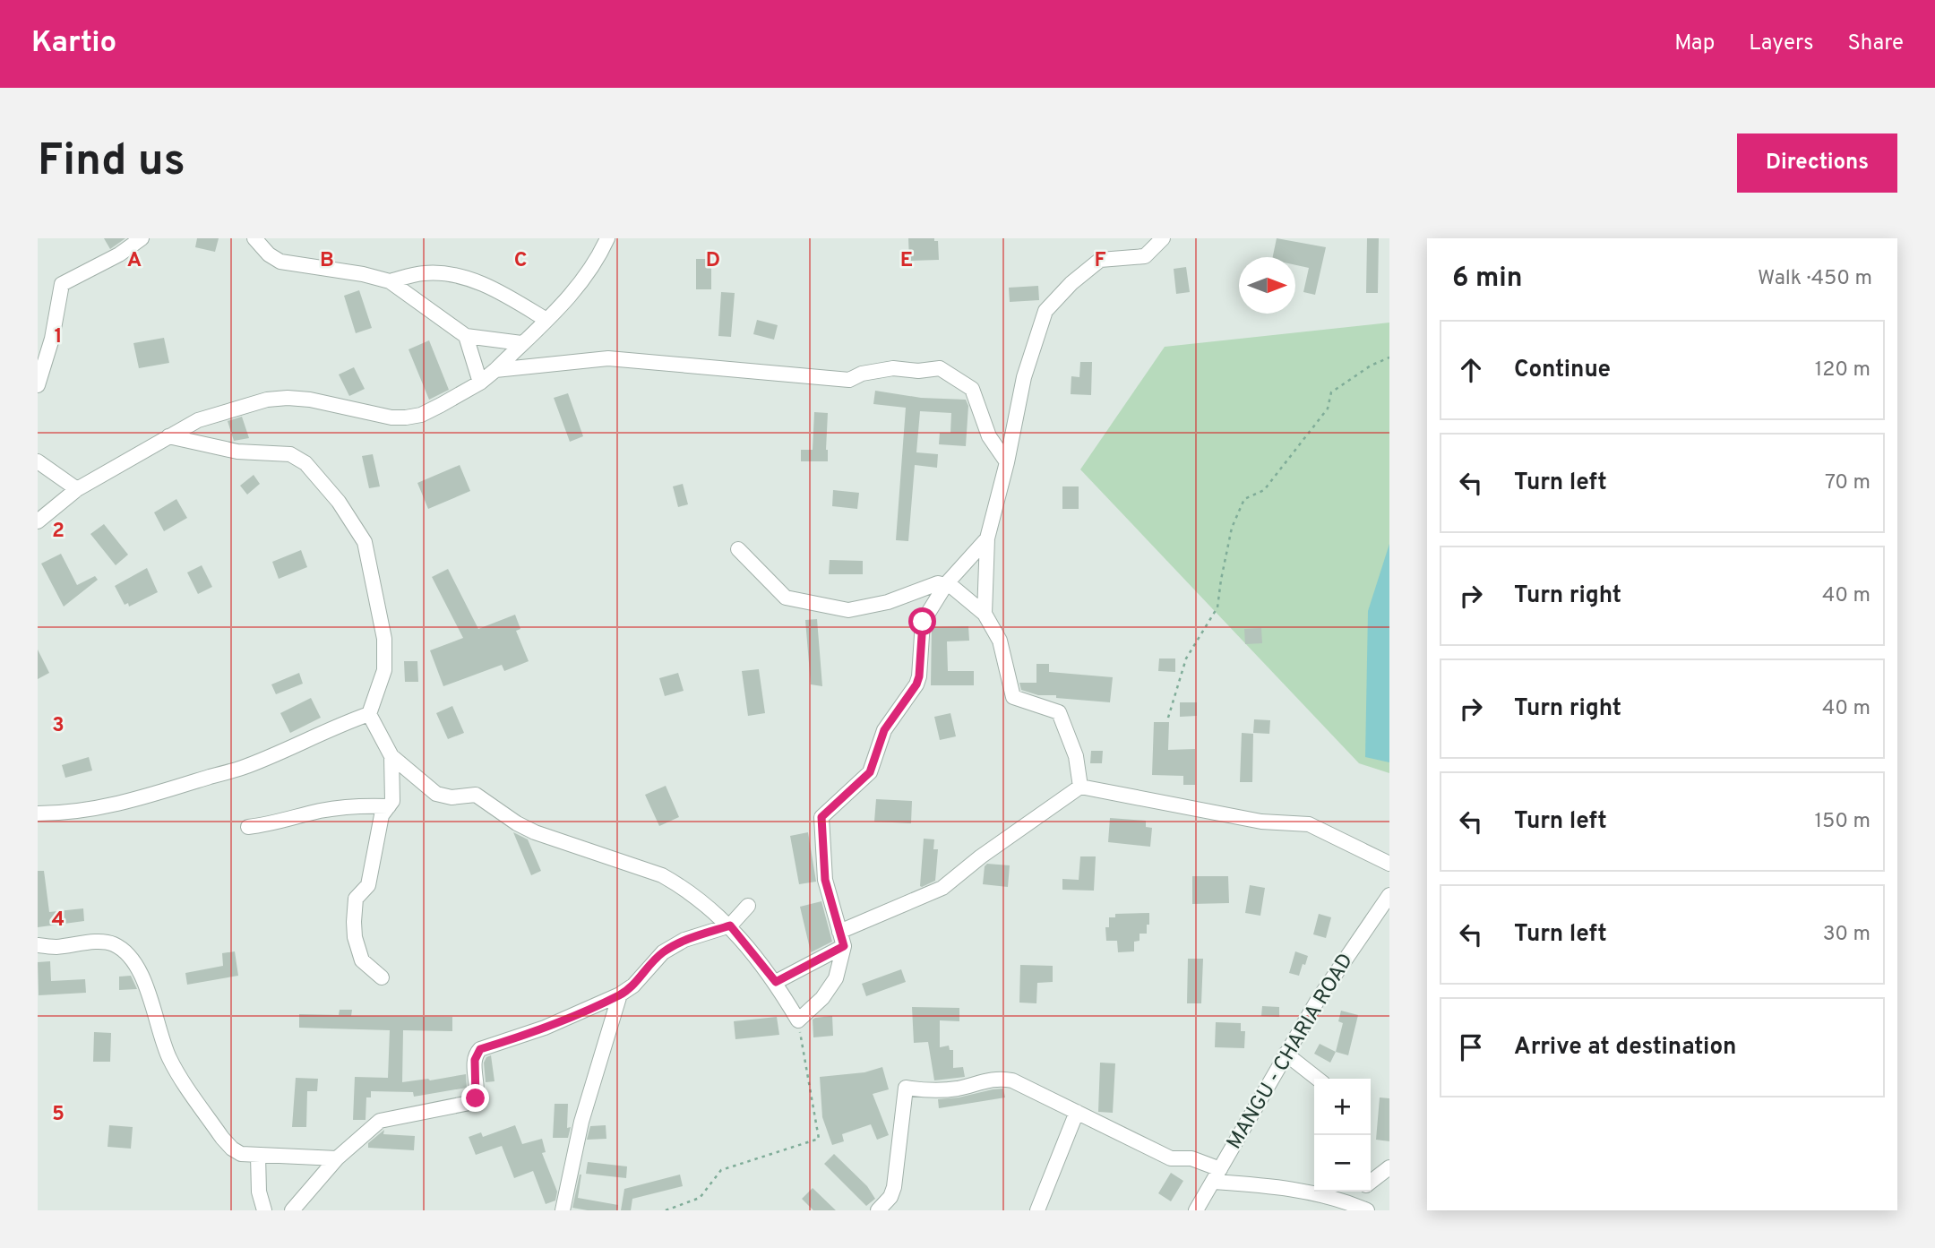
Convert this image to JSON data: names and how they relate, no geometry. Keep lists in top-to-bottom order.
{
  "streets": {
    "street": ["MANGU - CHARIA ROAD"]
  },
  "north": "right",
  "page": {
    "header": "Kartio",
    "nav": ["Map", "Layers", "Share"],
    "buttons": "Directions",
    "title": "Find us",
    "heading": ["6 min", "Walk · 450 m"],
    "list": [
      ["Continue", "120 m"],
      ["Turn left", "70 m"],
      ["Turn right", "40 m"],
      ["Turn right", "40 m"],
      ["Turn left", "150 m"],
      ["Turn left", "30 m"],
      "Arrive at destination"
    ],
    "map_buttons": ["+", "−"]
  },
  "grid": {
    "columns": [
      "A",
      "B",
      "C",
      "D",
      "E",
      "F"
    ],
    "rows": [
      "1",
      "2",
      "3",
      "4",
      "5"
    ]
  }
}
